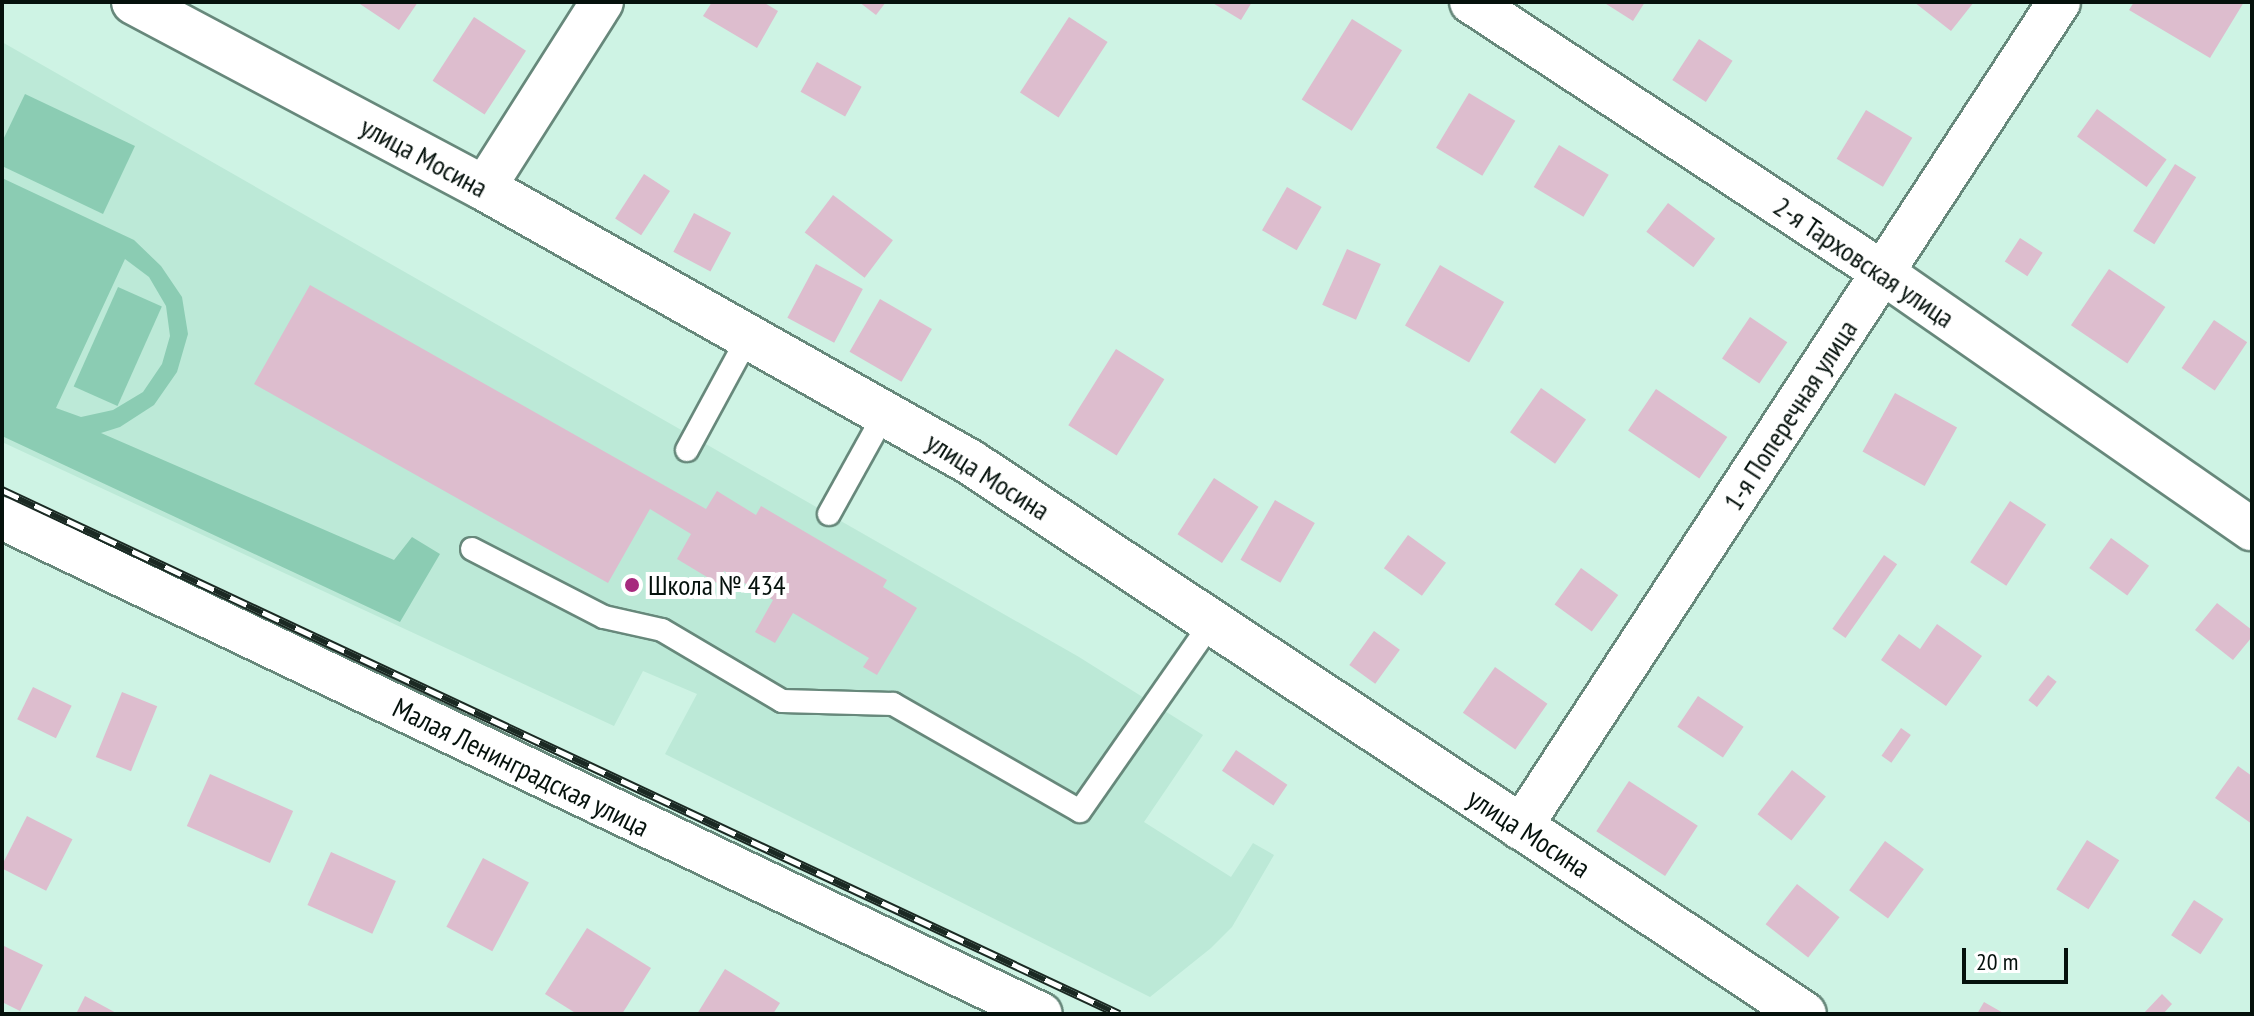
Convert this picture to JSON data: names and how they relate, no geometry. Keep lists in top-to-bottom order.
{
  "streets": {
    "street": [
      "улица Мосина",
      "2-я Тарховская улица",
      "1-я Поперечная улица",
      "Малая Ленинградская улица"
    ]
  },
  "crossings": [
    ["улица Мосина", "1-я Поперечная улица"],
    ["2-я Тарховская улица", "1-я Поперечная улица"]
  ],
  "places": ["Школа № 434"],
  "scale_bar": "20 m"
}
